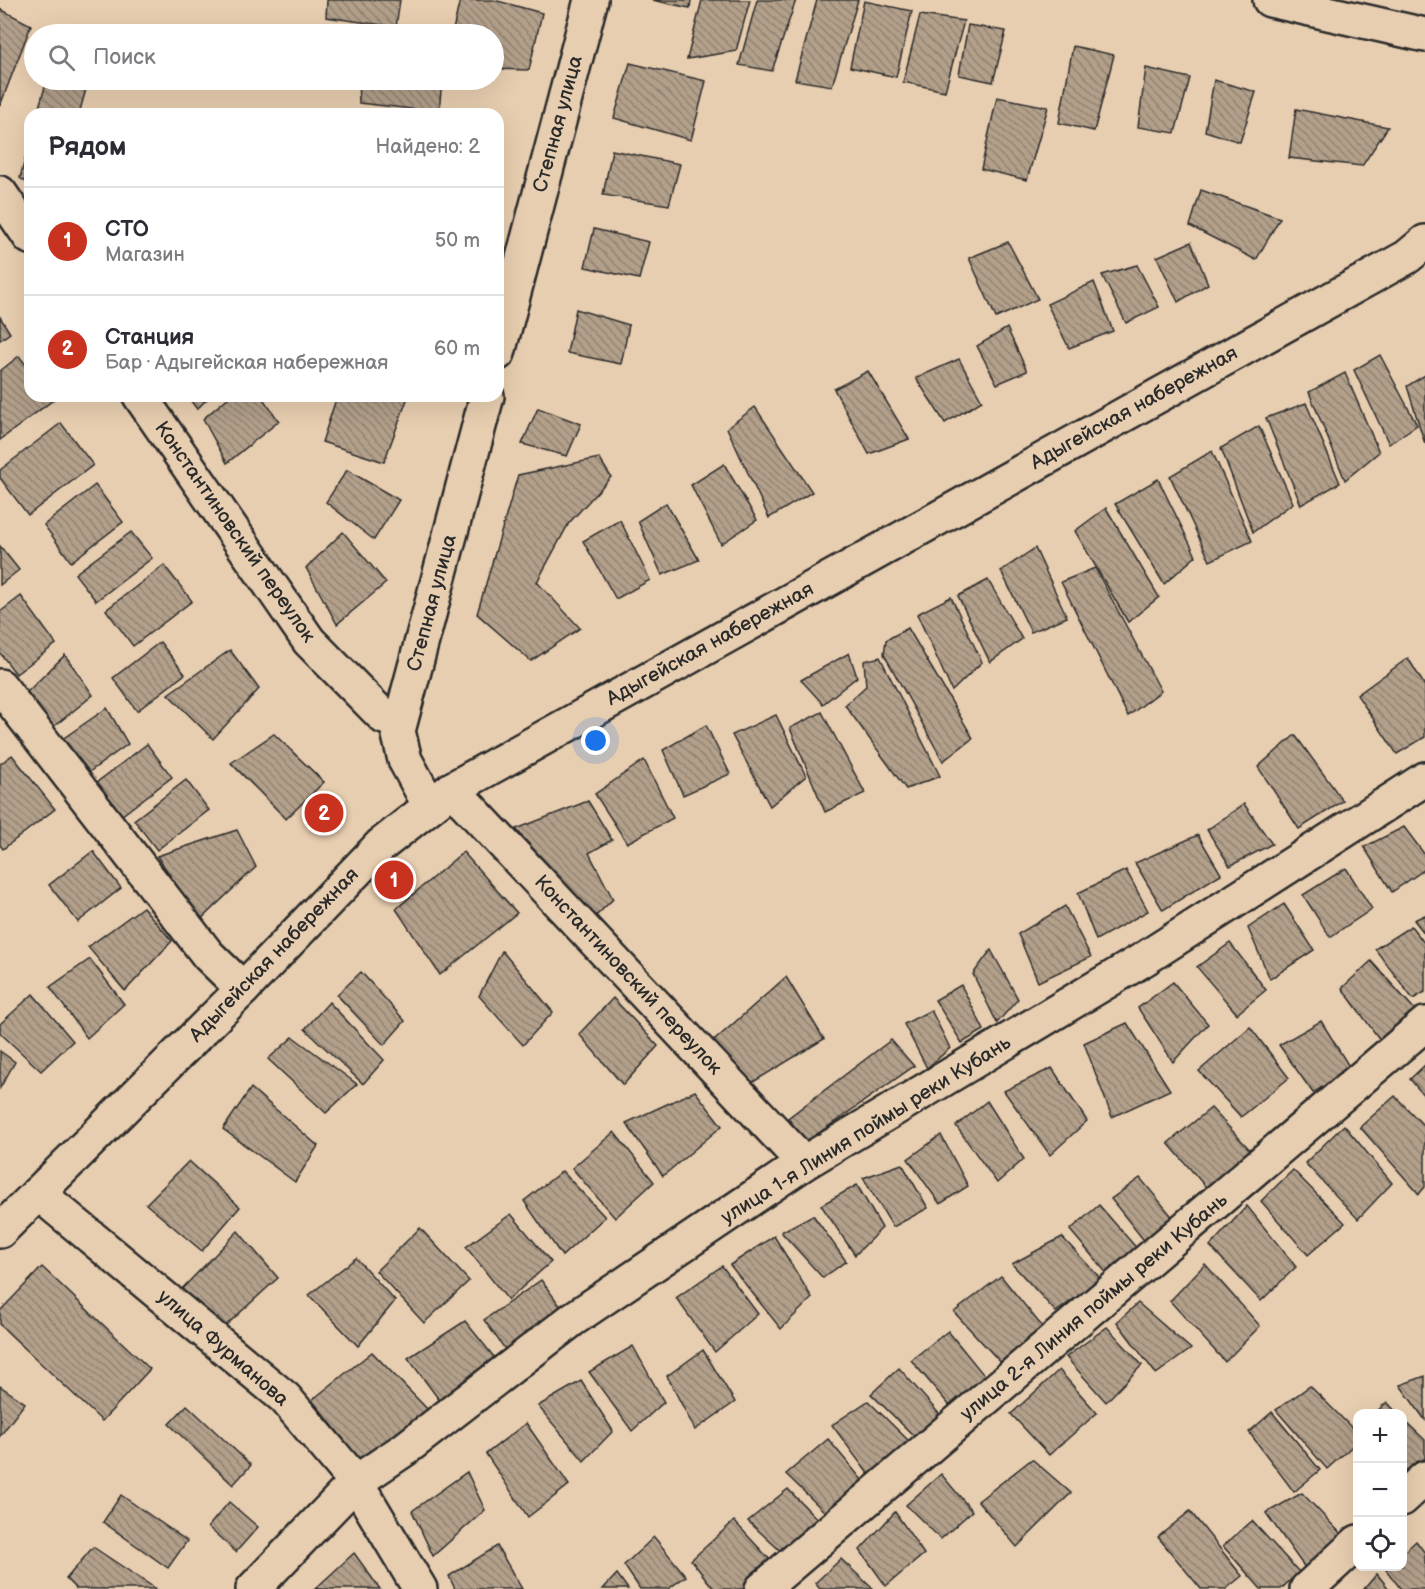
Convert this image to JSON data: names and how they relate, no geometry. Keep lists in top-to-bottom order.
{
  "streets": {
    "street": [
      "Степная улица",
      "Адыгейская набережная",
      "Константиновский переулок",
      "улица 1-я Линия поймы реки Кубань",
      "улица 2-я Линия поймы реки Кубань",
      "улица Фурманова"
    ]
  },
  "crossings": [
    ["Степная улица", "Адыгейская набережная"],
    ["Степная улица", "Константиновский переулок"],
    ["Адыгейская набережная", "Константиновский переулок"],
    ["Адыгейская набережная", "улица Фурманова"],
    ["Константиновский переулок", "улица 1-я Линия поймы реки Кубань"],
    ["улица 1-я Линия поймы реки Кубань", "улица Фурманова"]
  ],
  "page": {
    "search": "Поиск",
    "heading": ["Рядом", "Найдено: 2"],
    "list": [
      {
        "mark": "1",
        "name": "СТО",
        "note": "Магазин",
        "value": "50 m"
      },
      {
        "mark": "2",
        "name": "Станция",
        "note": "Бар · Адыгейская набережная",
        "value": "60 m"
      }
    ],
    "pins": ["2", "1"],
    "map_buttons": ["+", "−"]
  }
}
